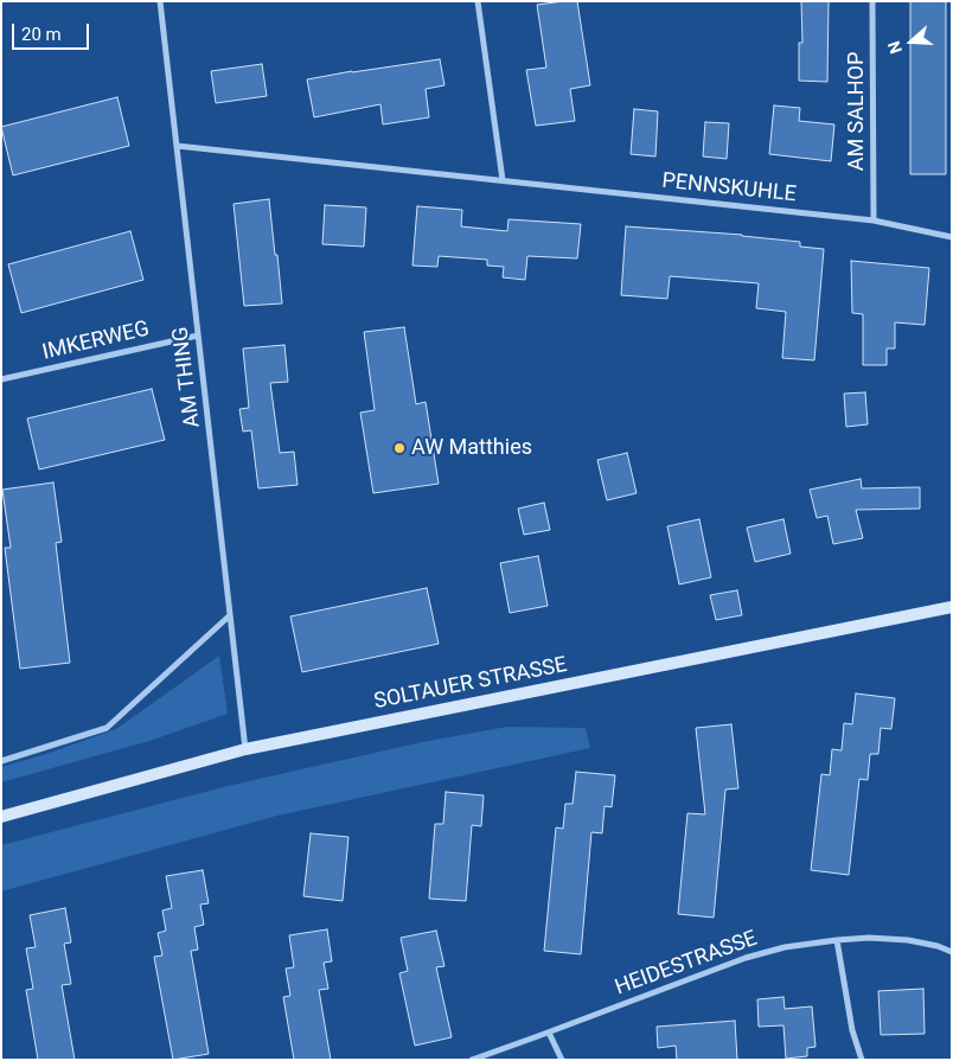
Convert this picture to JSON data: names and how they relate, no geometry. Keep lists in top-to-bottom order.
{
  "streets": {
    "main road": ["SOLTAUER STRASSE"],
    "street": [
      "AM SALHOP",
      "PENNSKUHLE",
      "IMKERWEG",
      "AM THING",
      "HEIDESTRASSE"
    ]
  },
  "crossings": [
    ["AM SALHOP", "PENNSKUHLE"],
    ["PENNSKUHLE", "AM THING"],
    ["IMKERWEG", "AM THING"],
    ["AM THING", "SOLTAUER STRASSE"]
  ],
  "places": ["AW Matthies"],
  "scale_bar": "20 m",
  "north": "left"
}
